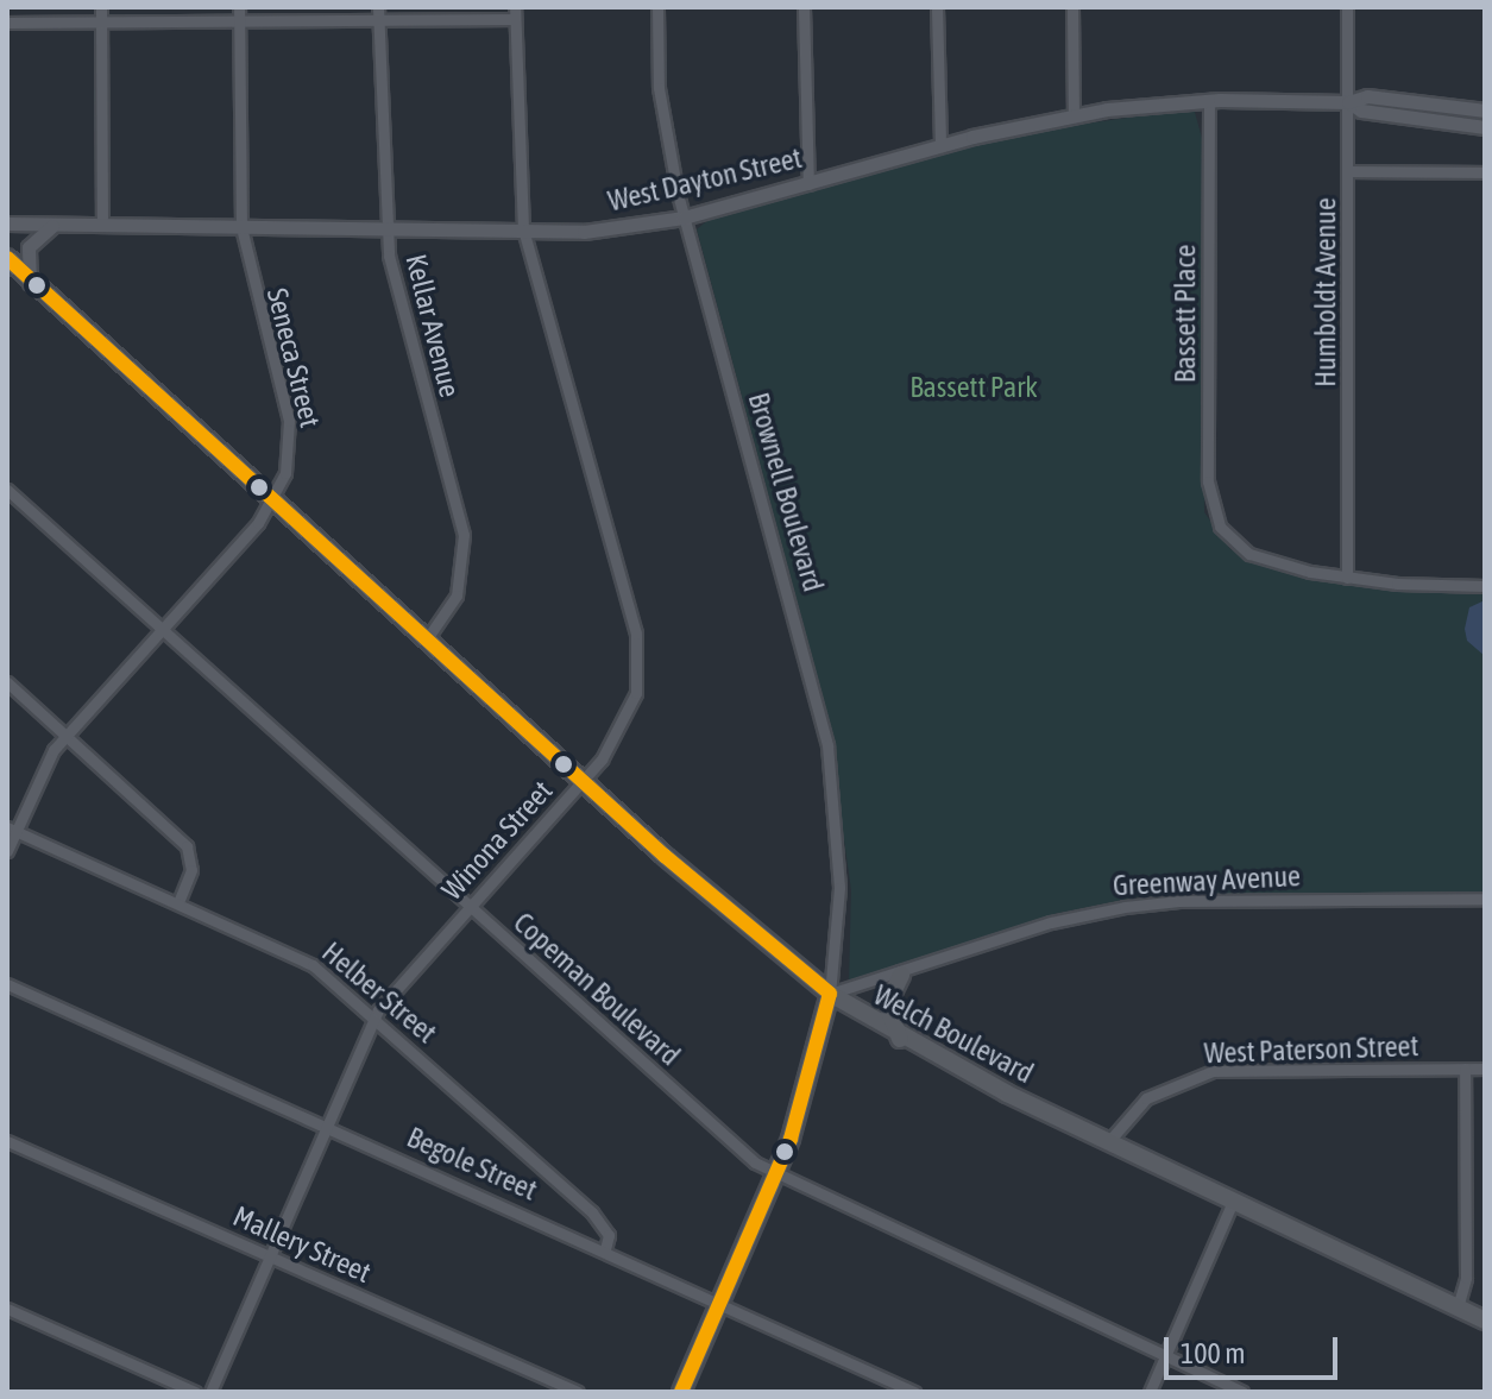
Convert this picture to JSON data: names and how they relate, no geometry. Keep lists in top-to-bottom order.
{
  "streets": {
    "main road": ["Welch Boulevard"],
    "street": [
      "West Dayton Street",
      "Humboldt Avenue",
      "Bassett Place",
      "Kellar Avenue",
      "Seneca Street",
      "Brownell Boulevard",
      "Winona Street",
      "Greenway Avenue",
      "Copeman Boulevard",
      "Helber Street",
      "West Paterson Street",
      "Begole Street",
      "Mallery Street"
    ]
  },
  "crossings": [
    ["West Dayton Street", "Humboldt Avenue"],
    ["West Dayton Street", "Bassett Place"],
    ["West Dayton Street", "Kellar Avenue"],
    ["West Dayton Street", "Seneca Street"],
    ["West Dayton Street", "Brownell Boulevard"],
    ["West Dayton Street", "Winona Street"],
    ["Humboldt Avenue", "Bassett Place"],
    ["Kellar Avenue", "Welch Boulevard"],
    ["Seneca Street", "Copeman Boulevard"],
    ["Seneca Street", "Helber Street"],
    ["Seneca Street", "Welch Boulevard"],
    ["Brownell Boulevard", "Greenway Avenue"],
    ["Brownell Boulevard", "Welch Boulevard"],
    ["Winona Street", "Copeman Boulevard"],
    ["Winona Street", "Helber Street"],
    ["Winona Street", "Welch Boulevard"],
    ["Winona Street", "Begole Street"],
    ["Winona Street", "Mallery Street"],
    ["Greenway Avenue", "Welch Boulevard"],
    ["Helber Street", "Begole Street"],
    ["Welch Boulevard", "West Paterson Street"]
  ],
  "parks": ["Bassett Park"],
  "scale_bar": "100 m"
}
